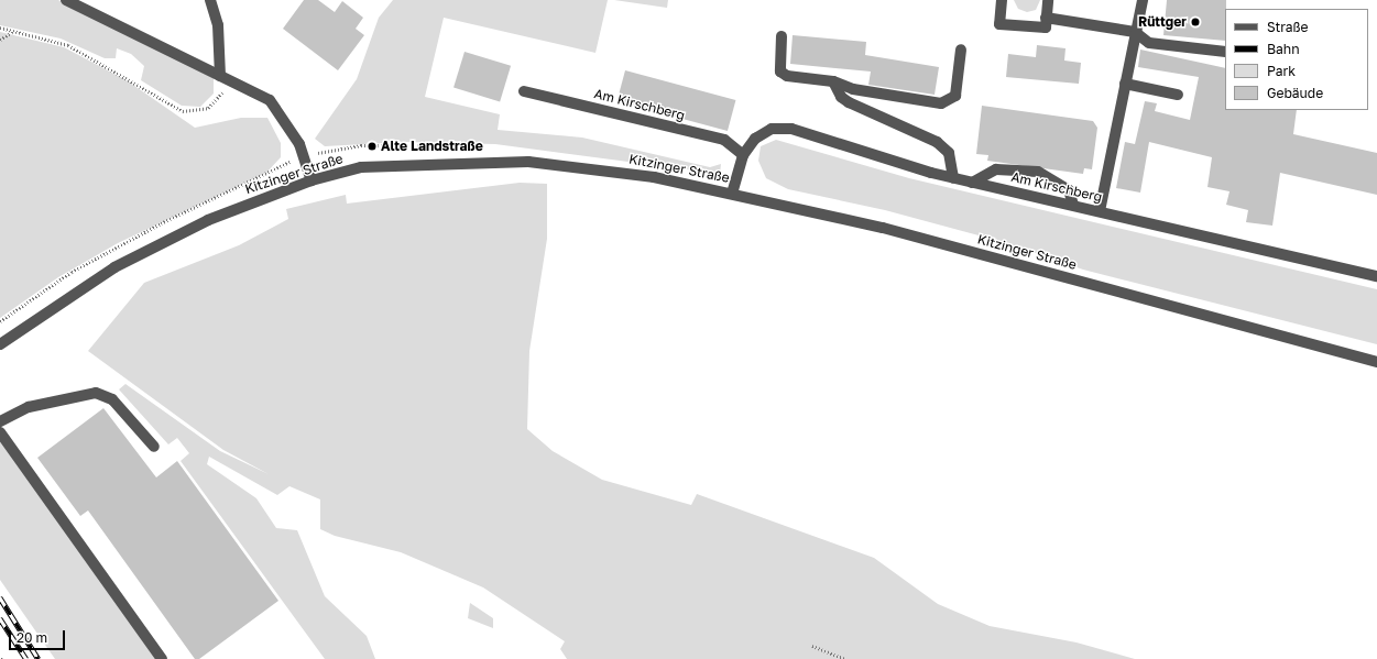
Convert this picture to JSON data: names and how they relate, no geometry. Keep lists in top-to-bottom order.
{
  "streets": {
    "street": ["Am Kirschberg", "Kitzinger Straße"]
  },
  "crossings": [
    ["Am Kirschberg", "Kitzinger Straße"]
  ],
  "places": ["Rüttger", "Alte Landstraße"],
  "legend": [
    "Straße",
    "Bahn",
    "Park",
    "Gebäude"
  ],
  "scale_bar": "20 m"
}
